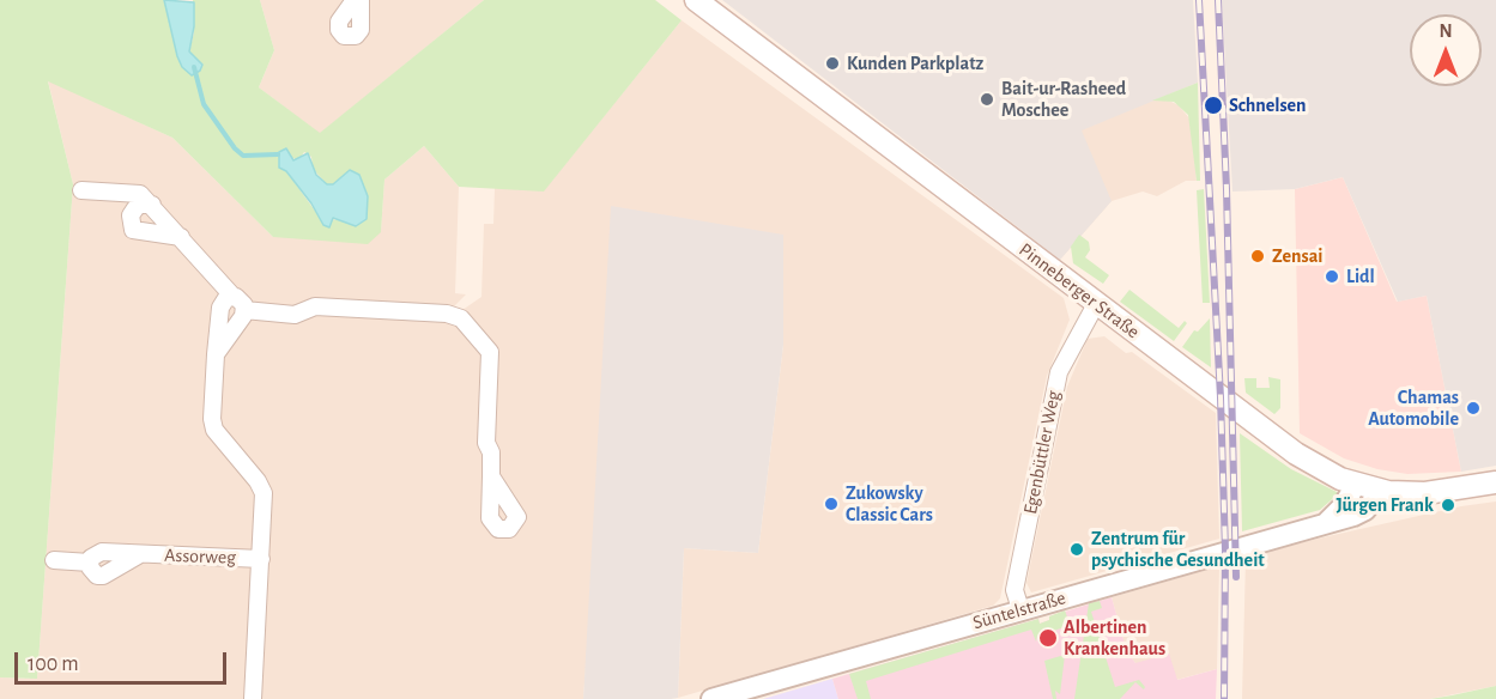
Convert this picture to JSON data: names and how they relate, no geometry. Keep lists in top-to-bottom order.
{
  "streets": {
    "main road": ["Pinneberger Straße"],
    "street": ["Egenbüttler Weg", "Assorweg", "Süntelstraße"]
  },
  "crossings": [
    ["Pinneberger Straße", "Egenbüttler Weg"],
    ["Pinneberger Straße", "Süntelstraße"],
    ["Egenbüttler Weg", "Süntelstraße"]
  ],
  "places": [
    "Kunden Parkplatz",
    "Bait-ur-Rasheed Moschee",
    "Schnelsen",
    "Zensai",
    "Lidl",
    "Chamas Automobile",
    "Zukowsky Classic Cars",
    "Jürgen Frank",
    "Zentrum für psychische Gesundheit",
    "Albertinen Krankenhaus"
  ],
  "scale_bar": "100 m",
  "north": "top"
}
